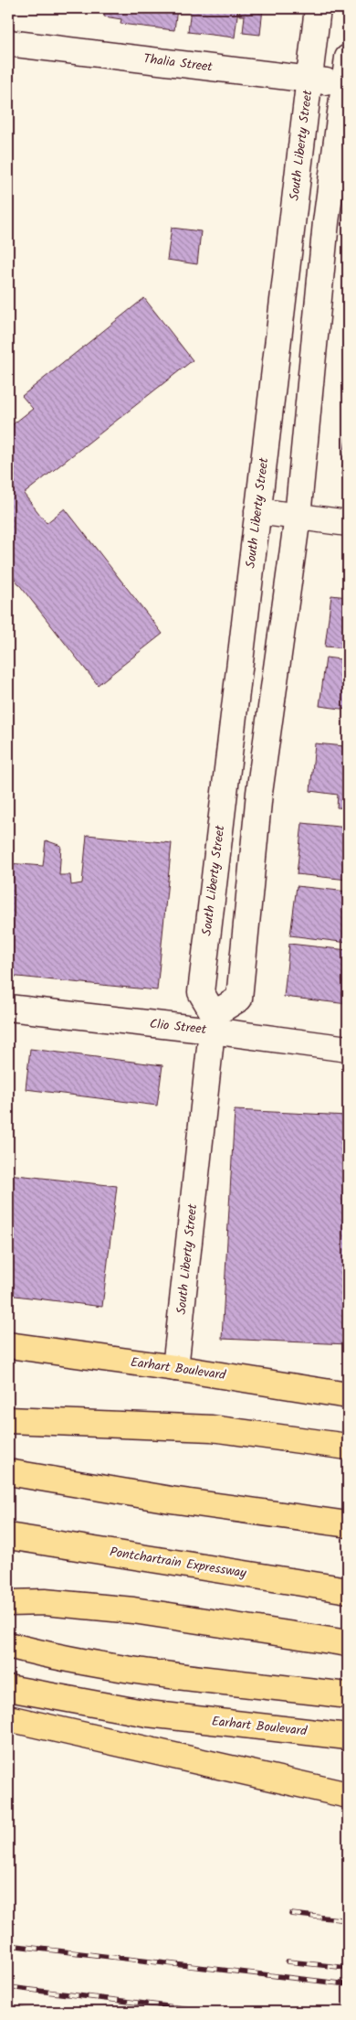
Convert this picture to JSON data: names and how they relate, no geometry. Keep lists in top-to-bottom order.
{
  "streets": {
    "main road": ["Earhart Boulevard", "Pontchartrain Expressway"],
    "street": ["Thalia Street", "South Liberty Street", "Clio Street"]
  },
  "crossings": [
    ["Thalia Street", "South Liberty Street"],
    ["South Liberty Street", "Clio Street"],
    ["South Liberty Street", "Earhart Boulevard"]
  ]
}
